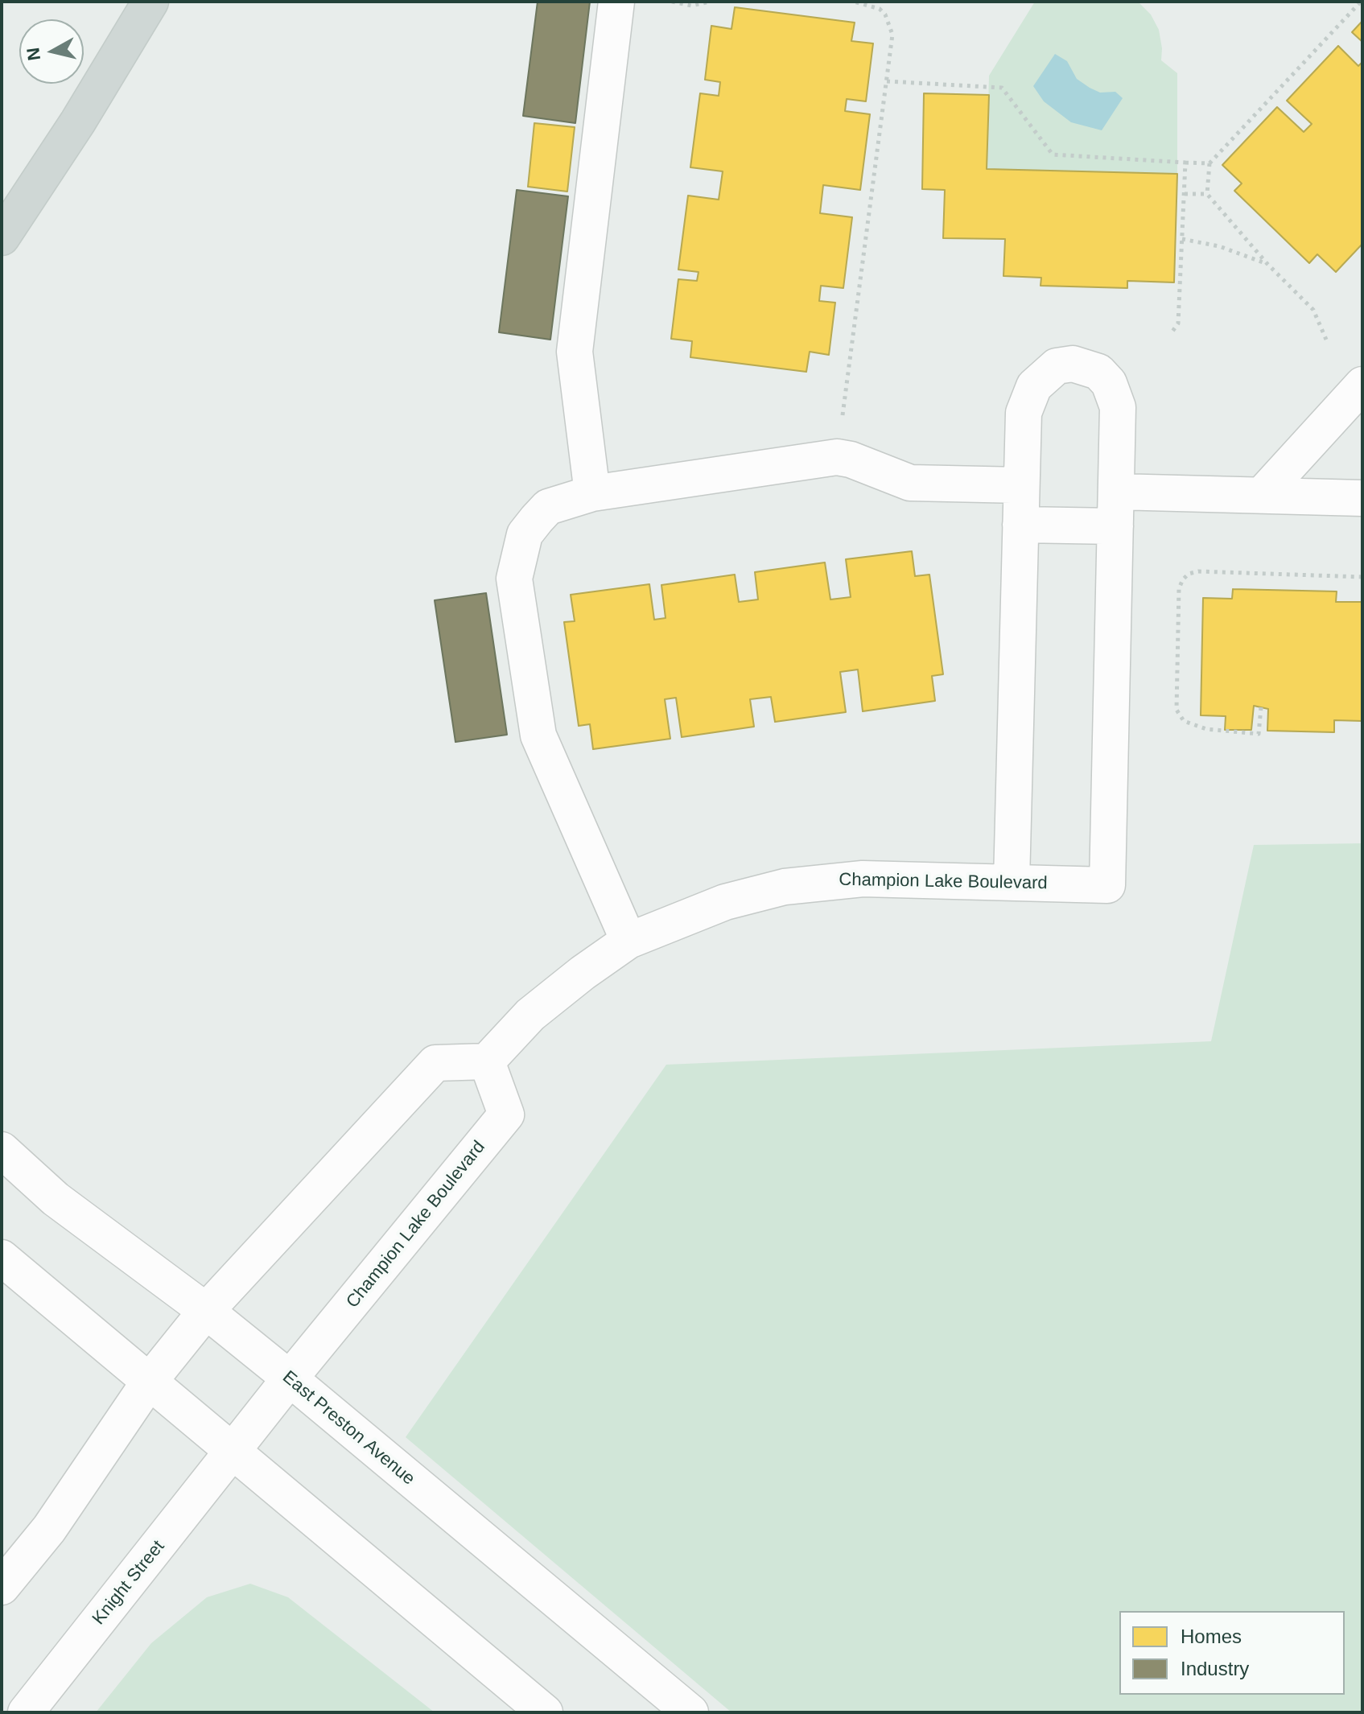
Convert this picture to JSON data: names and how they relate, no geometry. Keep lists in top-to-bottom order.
{
  "streets": {
    "street": ["Champion Lake Boulevard", "East Preston Avenue", "Knight Street"]
  },
  "crossings": [
    ["Champion Lake Boulevard", "East Preston Avenue"],
    ["Champion Lake Boulevard", "Knight Street"],
    ["East Preston Avenue", "Knight Street"]
  ],
  "legend": ["Homes", "Industry"],
  "north": "left"
}
